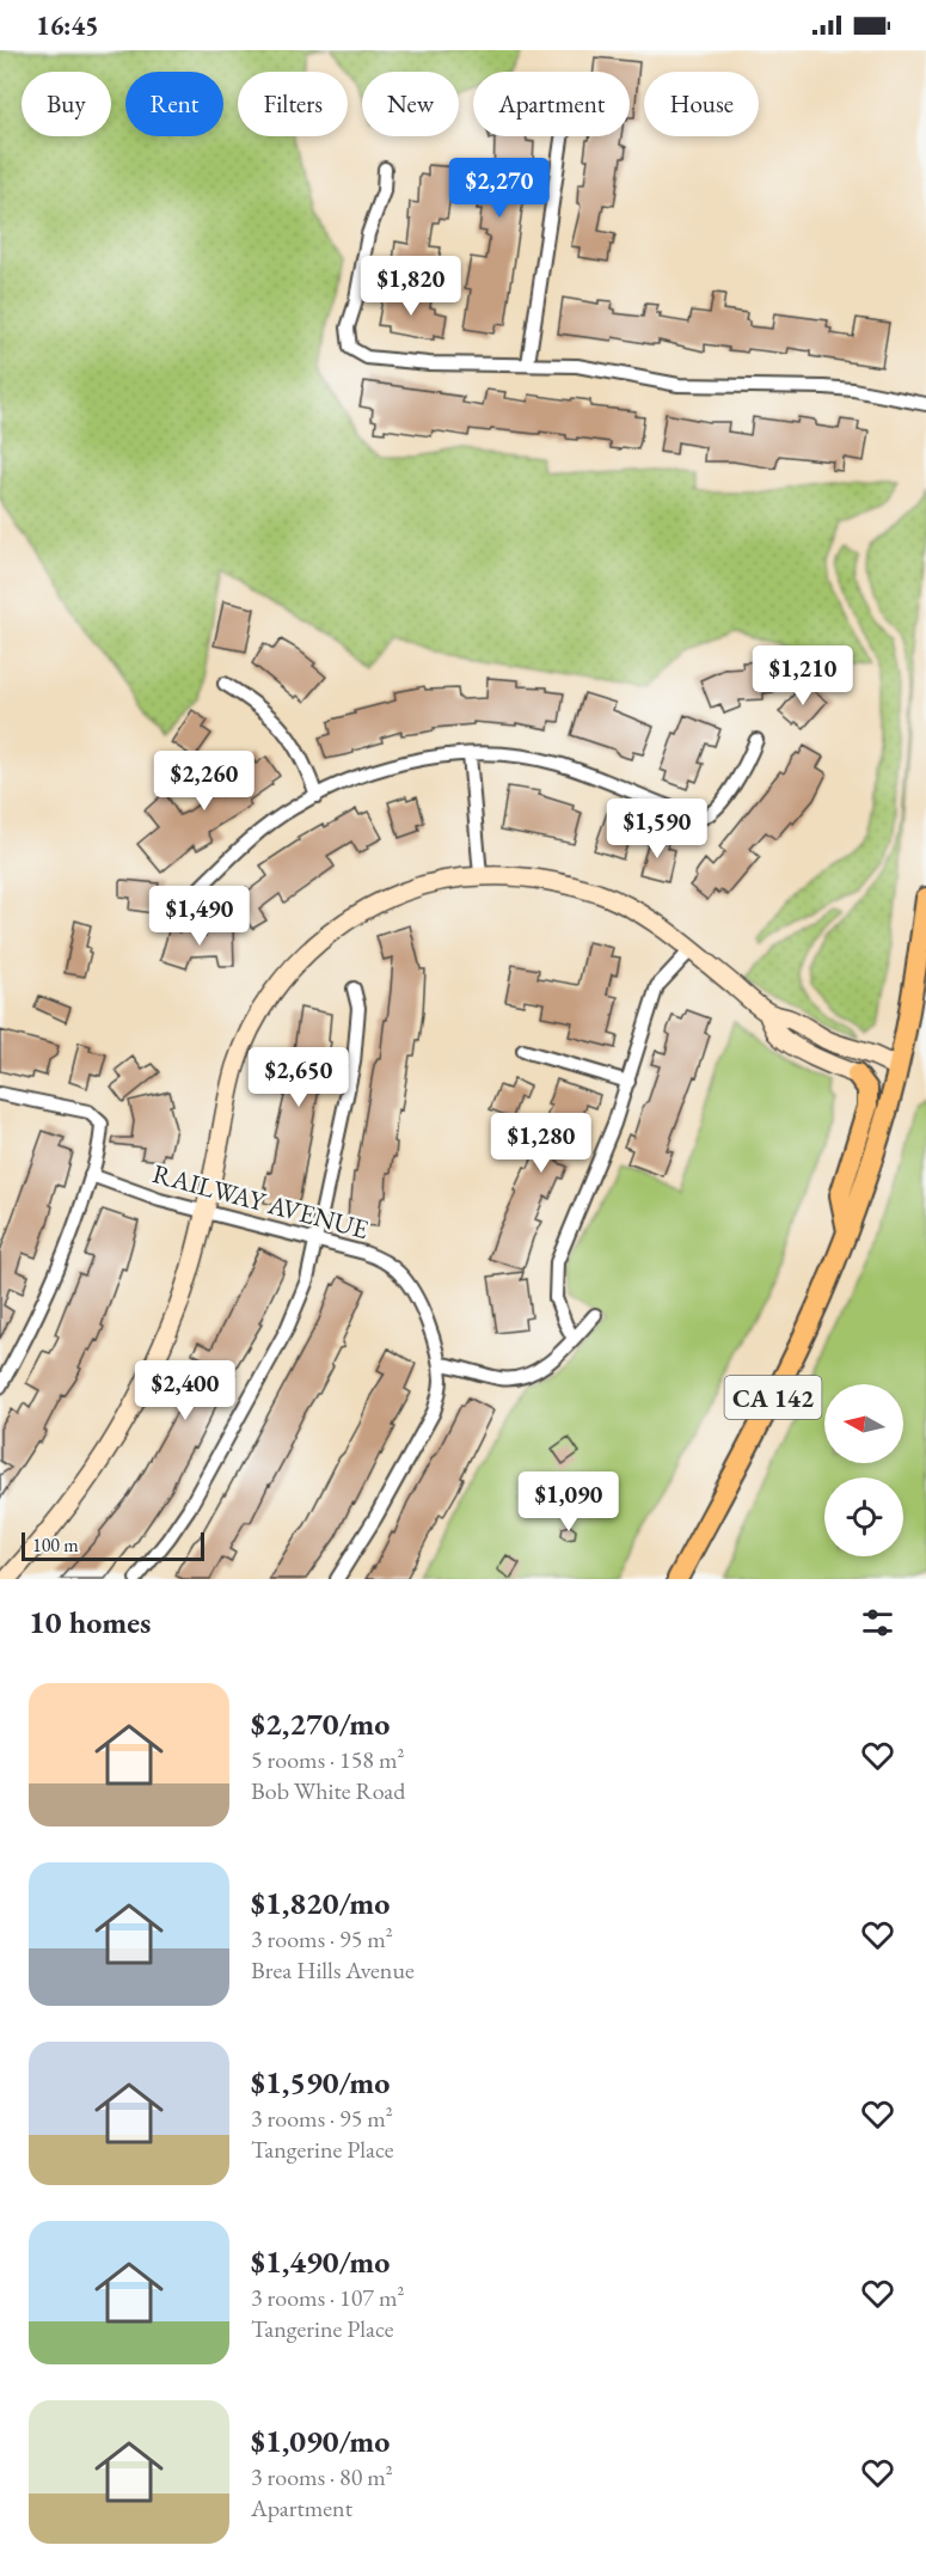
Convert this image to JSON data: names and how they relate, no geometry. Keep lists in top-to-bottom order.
{
  "streets": {
    "main road": ["CA 142"],
    "street": ["RAILWAY AVENUE"]
  },
  "scale_bar": "100 m",
  "north": "left",
  "page": {
    "status": "16:45",
    "chip": [
      "Buy",
      "Rent",
      "Filters",
      "New",
      "Apartment",
      "House"
    ],
    "price": [
      "$2,270",
      "$1,820",
      "$1,210",
      "$2,260",
      "$1,590",
      "$1,490",
      "$2,650",
      "$1,280",
      "$2,400",
      "$1,090"
    ],
    "scale": "100 m",
    "heading": "10 homes",
    "list": [
      {
        "name": "$2,270/mo",
        "note": "5 rooms · 158 m² · Bob White Road"
      },
      {
        "name": "$1,820/mo",
        "note": "3 rooms · 95 m² · Brea Hills Avenue"
      },
      {
        "name": "$1,590/mo",
        "note": "3 rooms · 95 m² · Tangerine Place"
      },
      {
        "name": "$1,490/mo",
        "note": "3 rooms · 107 m² · Tangerine Place"
      },
      {
        "name": "$1,090/mo",
        "note": "3 rooms · 80 m² · Apartment"
      }
    ]
  }
}
